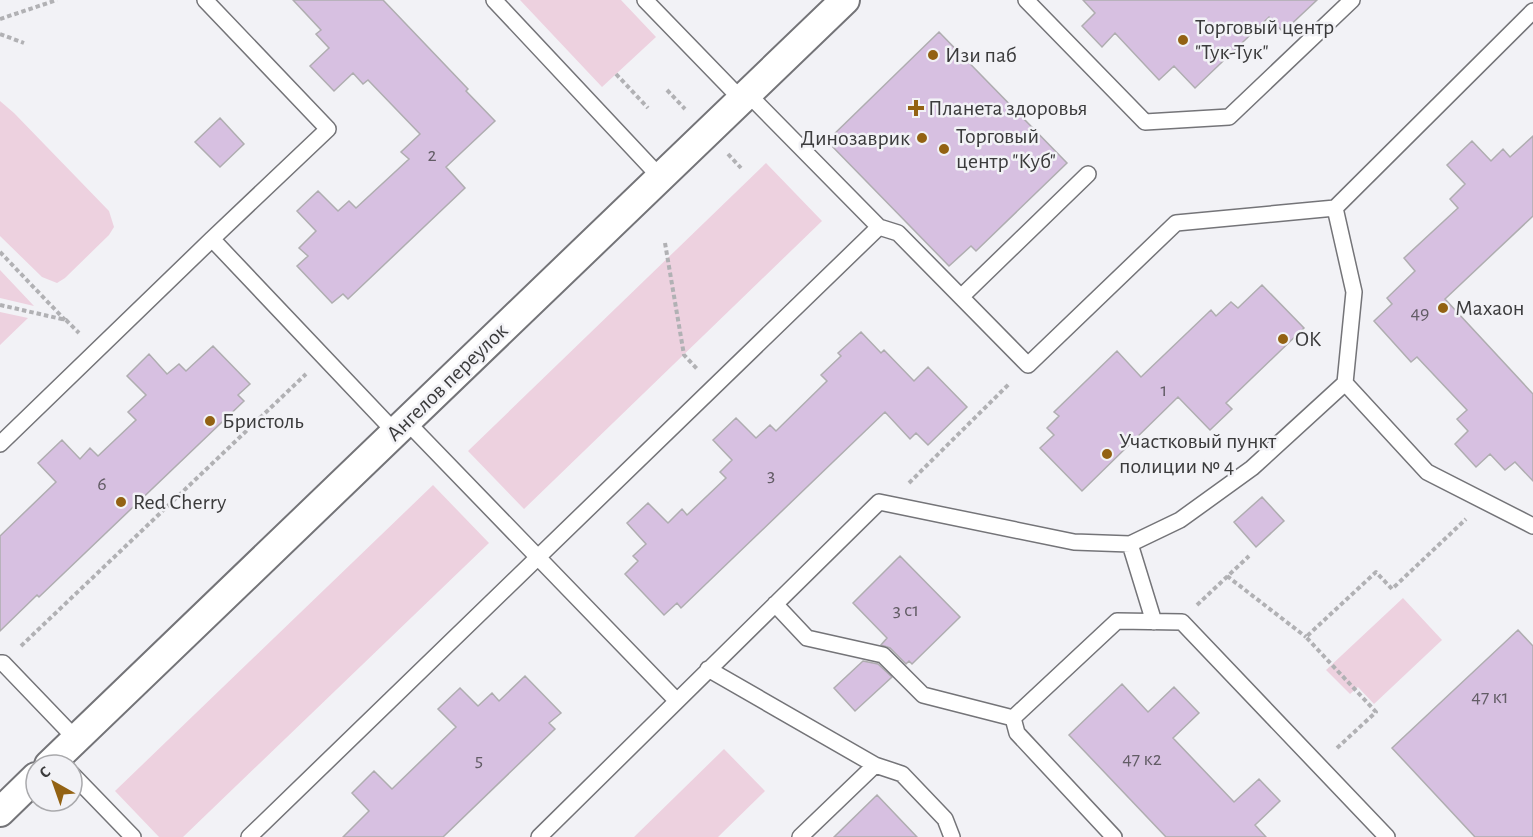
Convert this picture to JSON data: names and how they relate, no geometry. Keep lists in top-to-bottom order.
{
  "streets": {
    "street": ["Ангелов переулок"]
  },
  "places": {
    "other": [
      "Торговый центр \"Тук-Тук\"",
      "Изи паб",
      "Динозаврик",
      "Торговый центр \"Куб\"",
      "Махаон",
      "OK",
      "Бристоль",
      "Участковый пункт полиции № 4",
      "Red Cherry"
    ],
    "health": ["Планета здоровья"]
  },
  "house_numbers": [
    "2",
    "49",
    "1",
    "3",
    "6",
    "3 с1",
    "47 к1",
    "47 к2",
    "5"
  ],
  "north": "top left"
}
